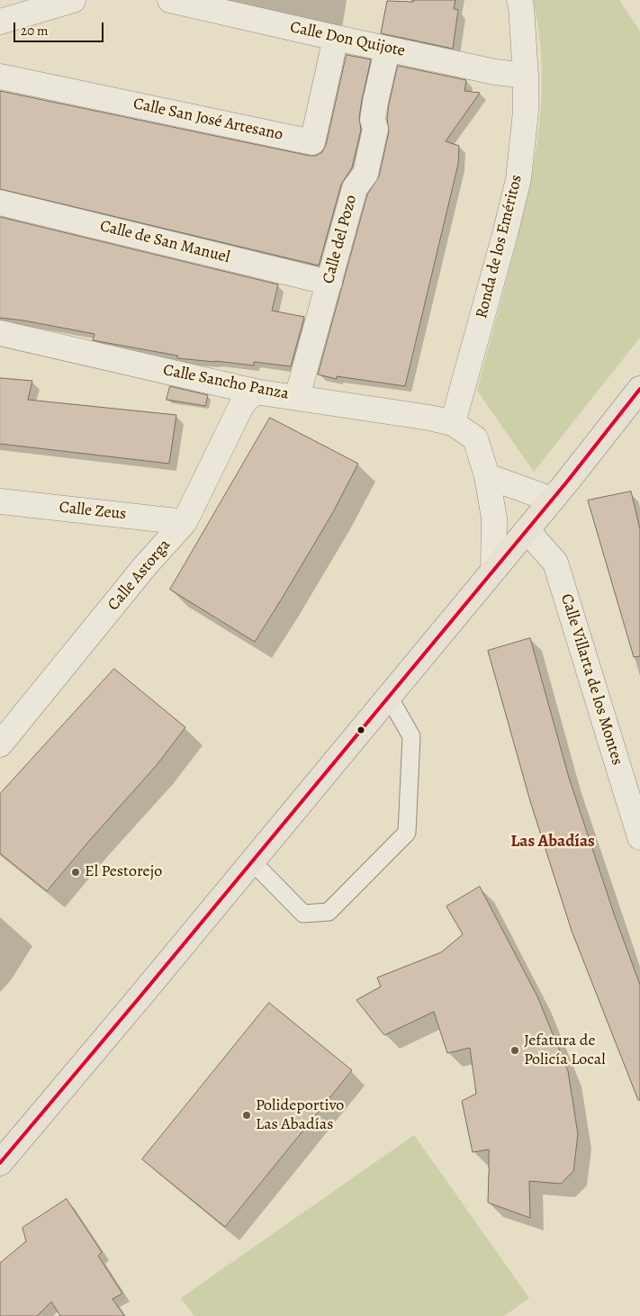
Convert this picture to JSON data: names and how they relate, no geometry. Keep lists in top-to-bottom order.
{
  "streets": {
    "street": [
      "Calle Don Quijote",
      "Calle San José Artesano",
      "Calle del Pozo",
      "Calle de San Manuel",
      "Ronda de los Eméritos",
      "Calle Sancho Panza",
      "Calle Zeus",
      "Calle Astorga",
      "Calle Villarta de los Montes"
    ]
  },
  "crossings": [
    ["Calle Don Quijote", "Calle San José Artesano"],
    ["Calle Don Quijote", "Ronda de los Eméritos"],
    ["Calle del Pozo", "Calle de San Manuel"],
    ["Calle del Pozo", "Calle Sancho Panza"],
    ["Ronda de los Eméritos", "Calle Sancho Panza"],
    ["Calle Sancho Panza", "Calle Astorga"],
    ["Calle Zeus", "Calle Astorga"]
  ],
  "districts": ["Las Abadías"],
  "places": ["El Pestorejo", "Jefatura de Policía Local", "Polideportivo Las Abadías"],
  "scale_bar": "20 m"
}
